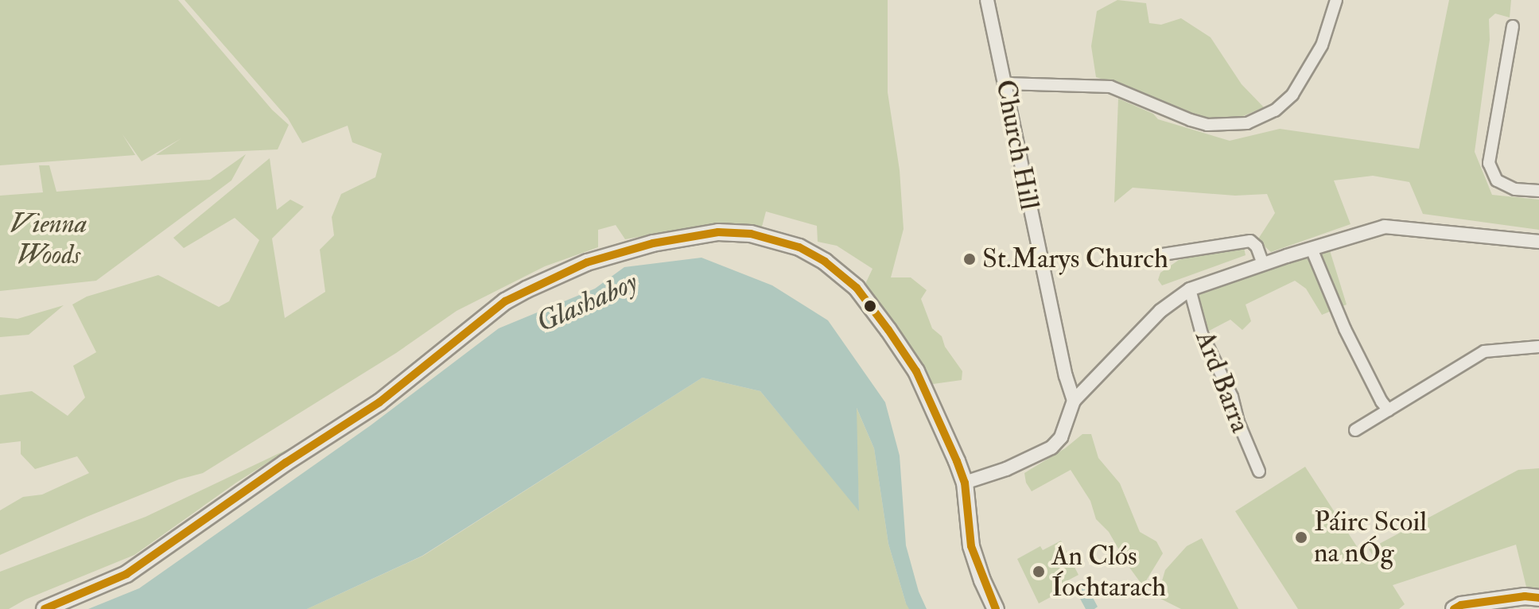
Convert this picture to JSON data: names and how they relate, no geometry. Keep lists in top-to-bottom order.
{
  "streets": {
    "street": ["Church Hill", "Ard Barra"]
  },
  "water": ["Glashaboy"],
  "parks": ["Vienna Woods"],
  "places": ["St.Marys Church", "Páirc Scoil na nÓg", "An Clós Íochtarach"]
}
